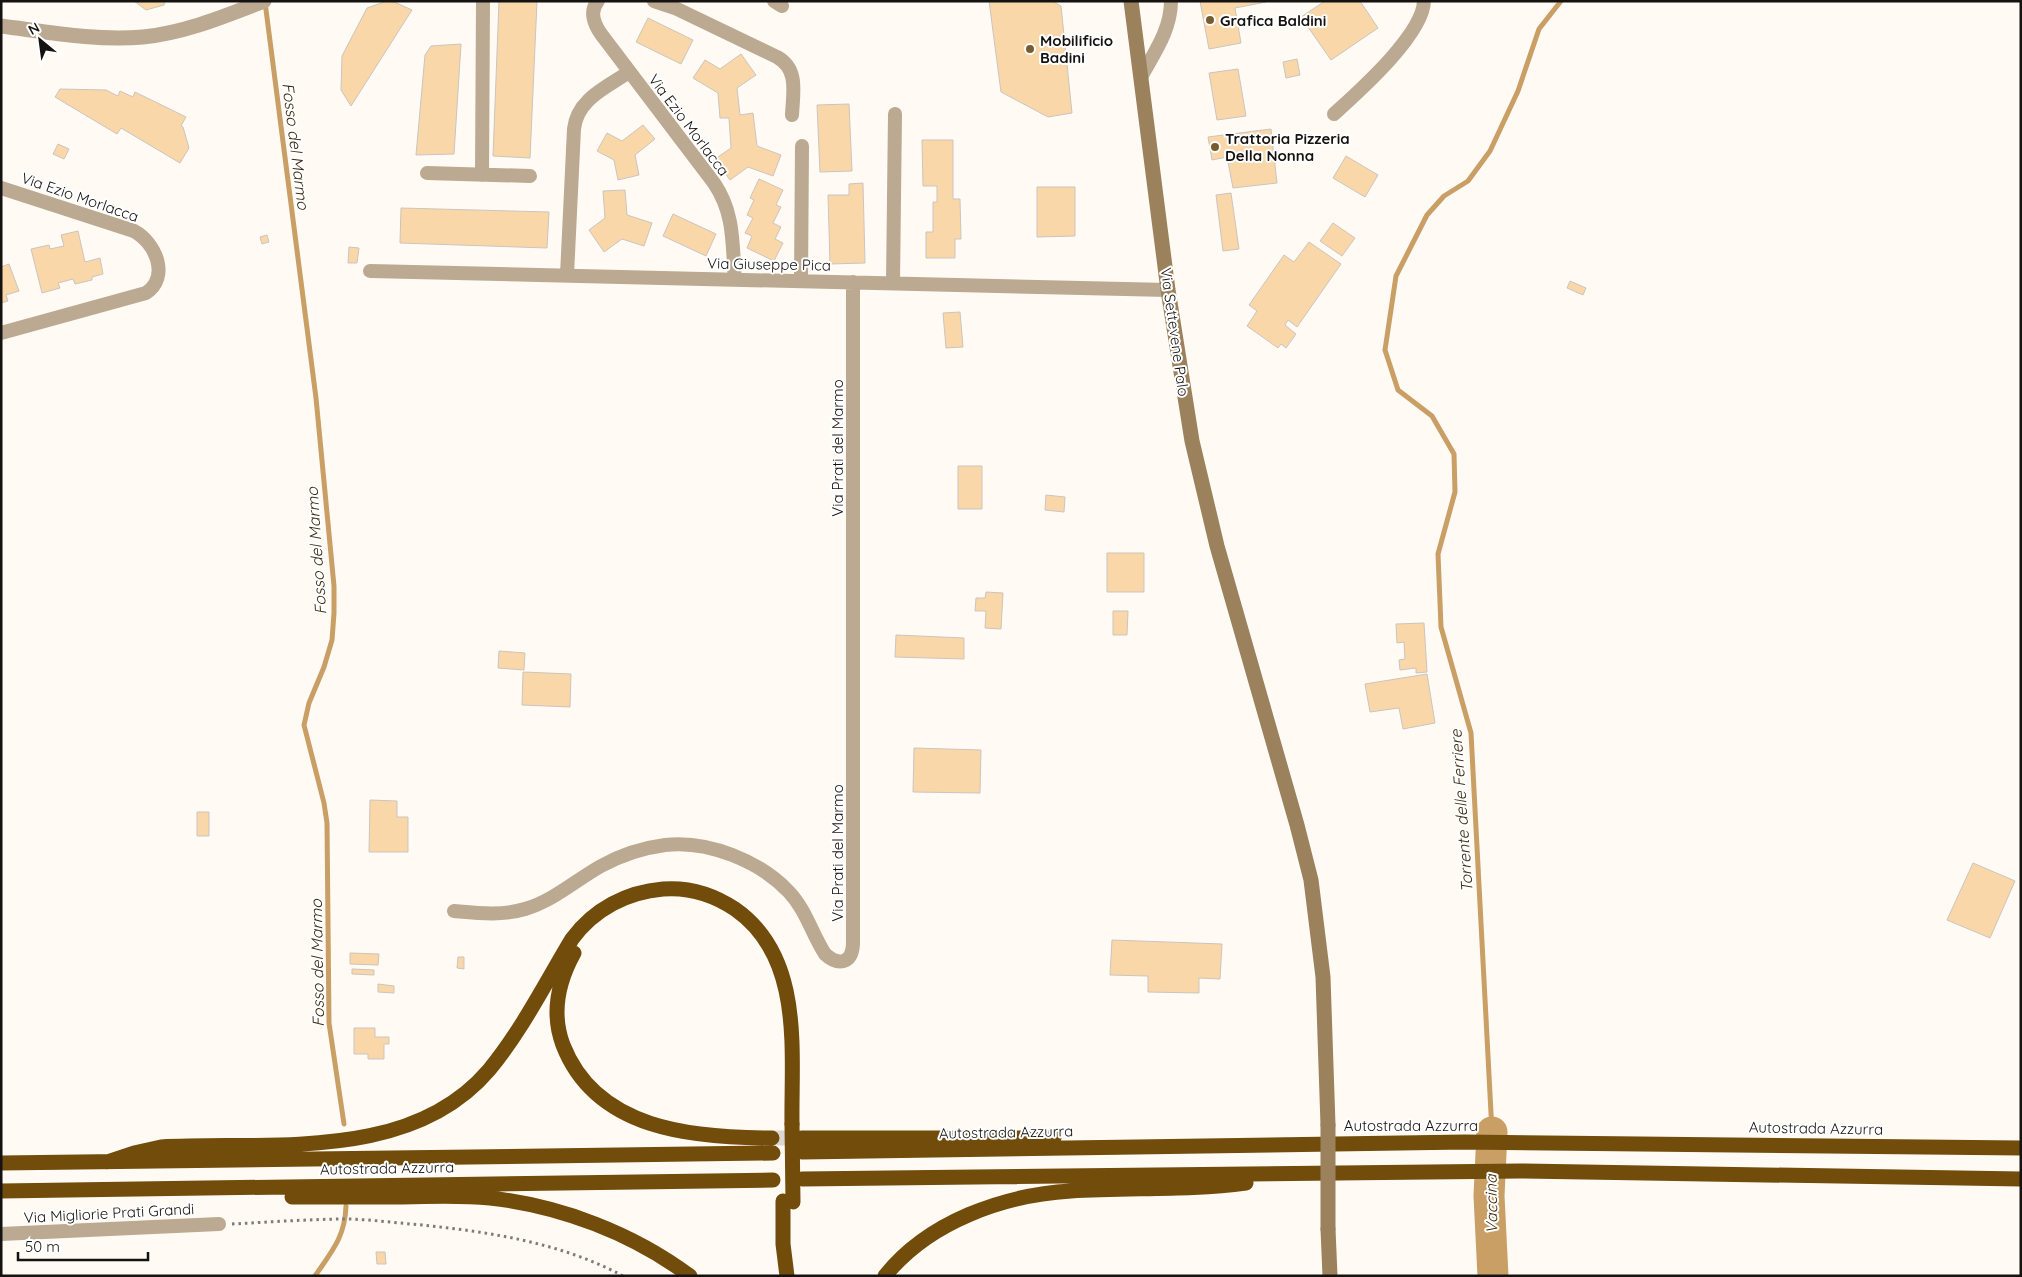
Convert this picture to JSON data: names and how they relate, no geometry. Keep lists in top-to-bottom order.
{
  "streets": {
    "highway": ["Autostrada Azzurra"],
    "main road": ["Via Settevene Palo"],
    "street": [
      "Via Ezio Morlacca",
      "Via Giuseppe Pica",
      "Via Prati del Marmo",
      "Via Migliorie Prati Grandi"
    ]
  },
  "crossings": [
    ["Via Ezio Morlacca", "Via Giuseppe Pica"],
    ["Via Giuseppe Pica", "Via Settevene Palo"],
    ["Via Giuseppe Pica", "Via Prati del Marmo"]
  ],
  "water": ["Fosso del Marmo", "Torrente delle Ferriere", "Vaccina"],
  "places": ["Grafica Baldini", "Mobilificio Badini", "Trattoria Pizzeria Della Nonna"],
  "scale_bar": "50 m",
  "north": "top left"
}
